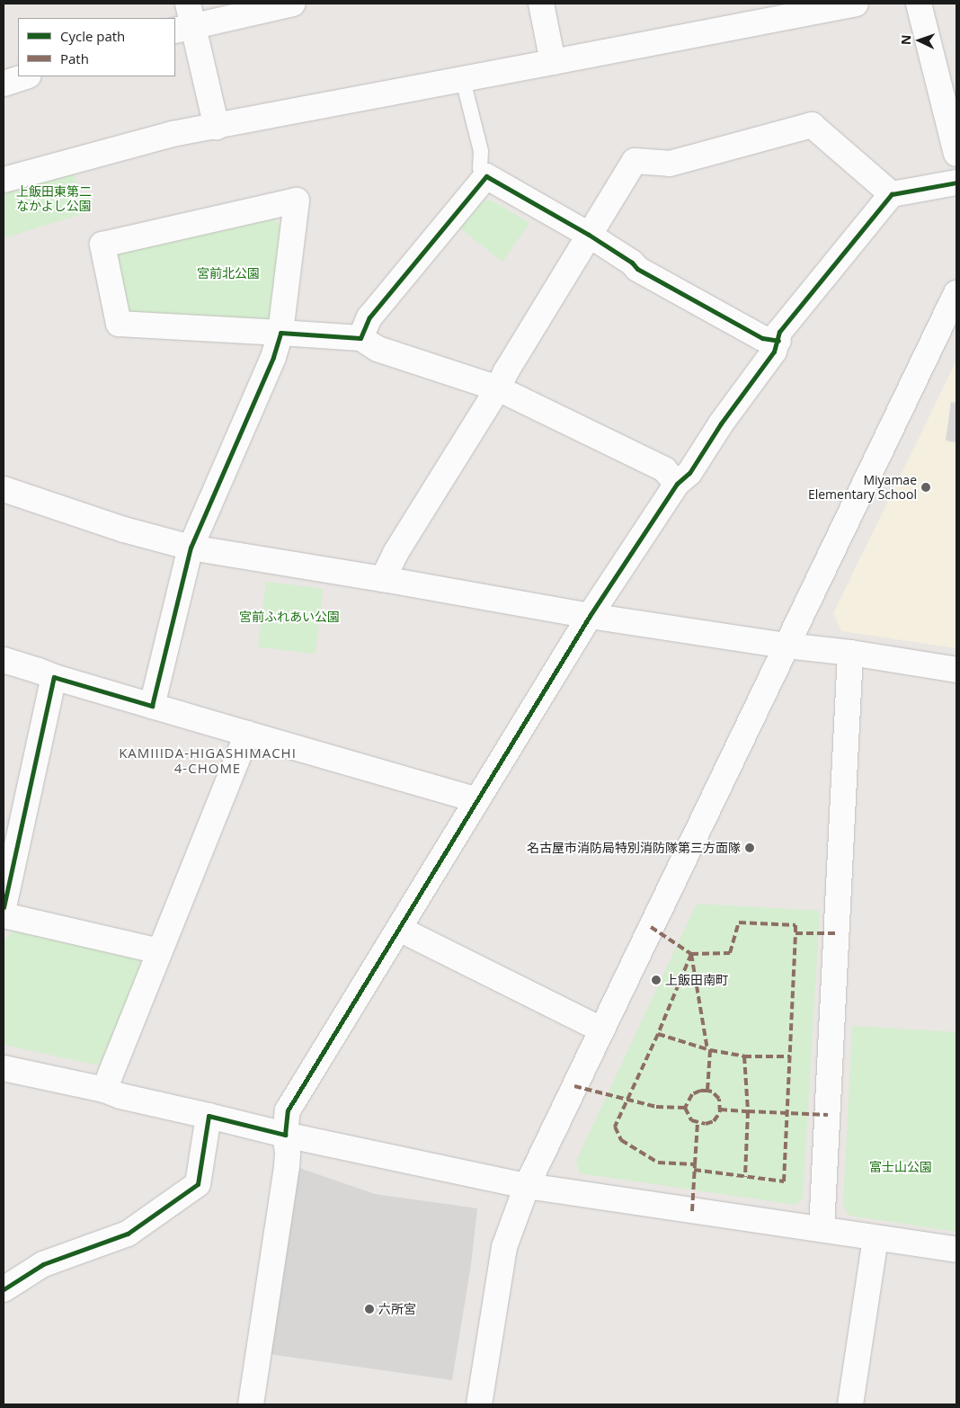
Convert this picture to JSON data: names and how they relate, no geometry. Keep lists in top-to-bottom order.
{
  "districts": ["KAMIIIDA-HIGASHIMACHI 4-CHOME"],
  "parks": [
    "上飯田東第二 なかよし公園",
    "宮前北公園",
    "宮前ふれあい公園",
    "富士山公園"
  ],
  "places": [
    "Miyamae Elementary School",
    "名古屋市消防局特別消防隊第三方面隊",
    "上飯田南町",
    "六所宮"
  ],
  "legend": ["Cycle path", "Path"],
  "north": "left"
}
